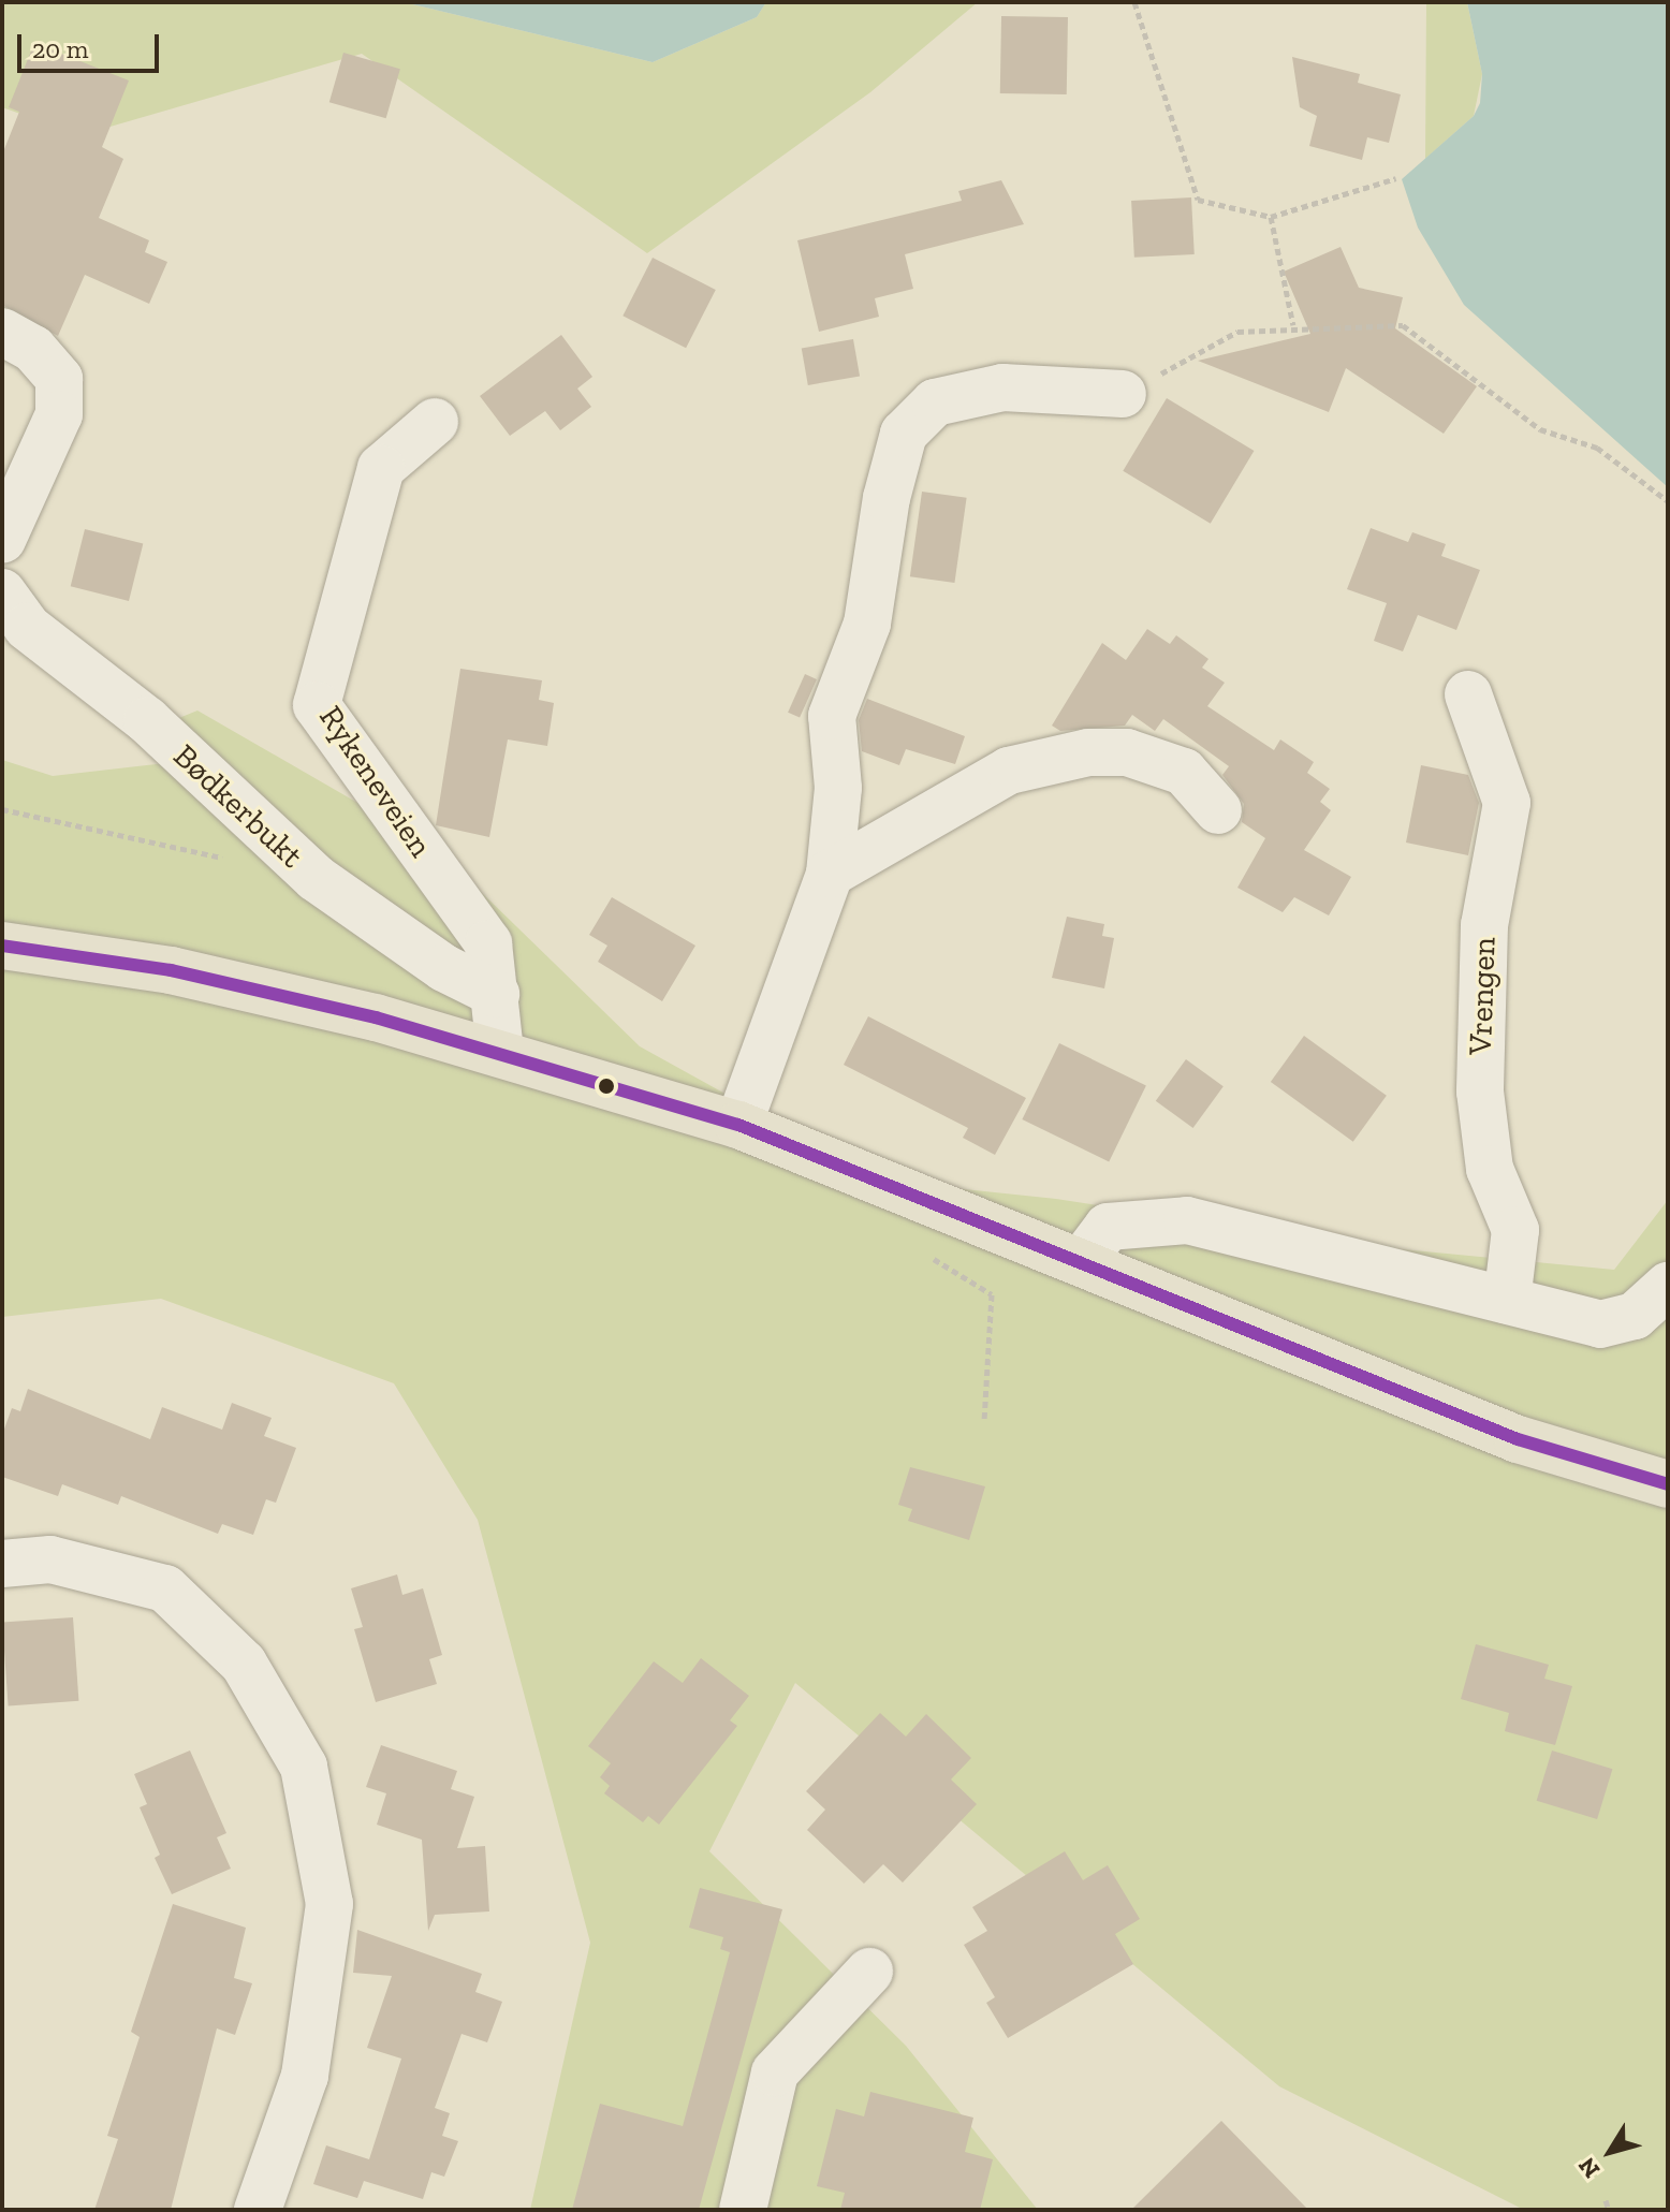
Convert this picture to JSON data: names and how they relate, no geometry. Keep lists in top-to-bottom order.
{
  "streets": {
    "street": ["Rykeneveien", "Bødkerbukt", "Vrengen"]
  },
  "crossings": [
    ["Rykeneveien", "Bødkerbukt"]
  ],
  "scale_bar": "20 m",
  "north": "bottom left"
}
